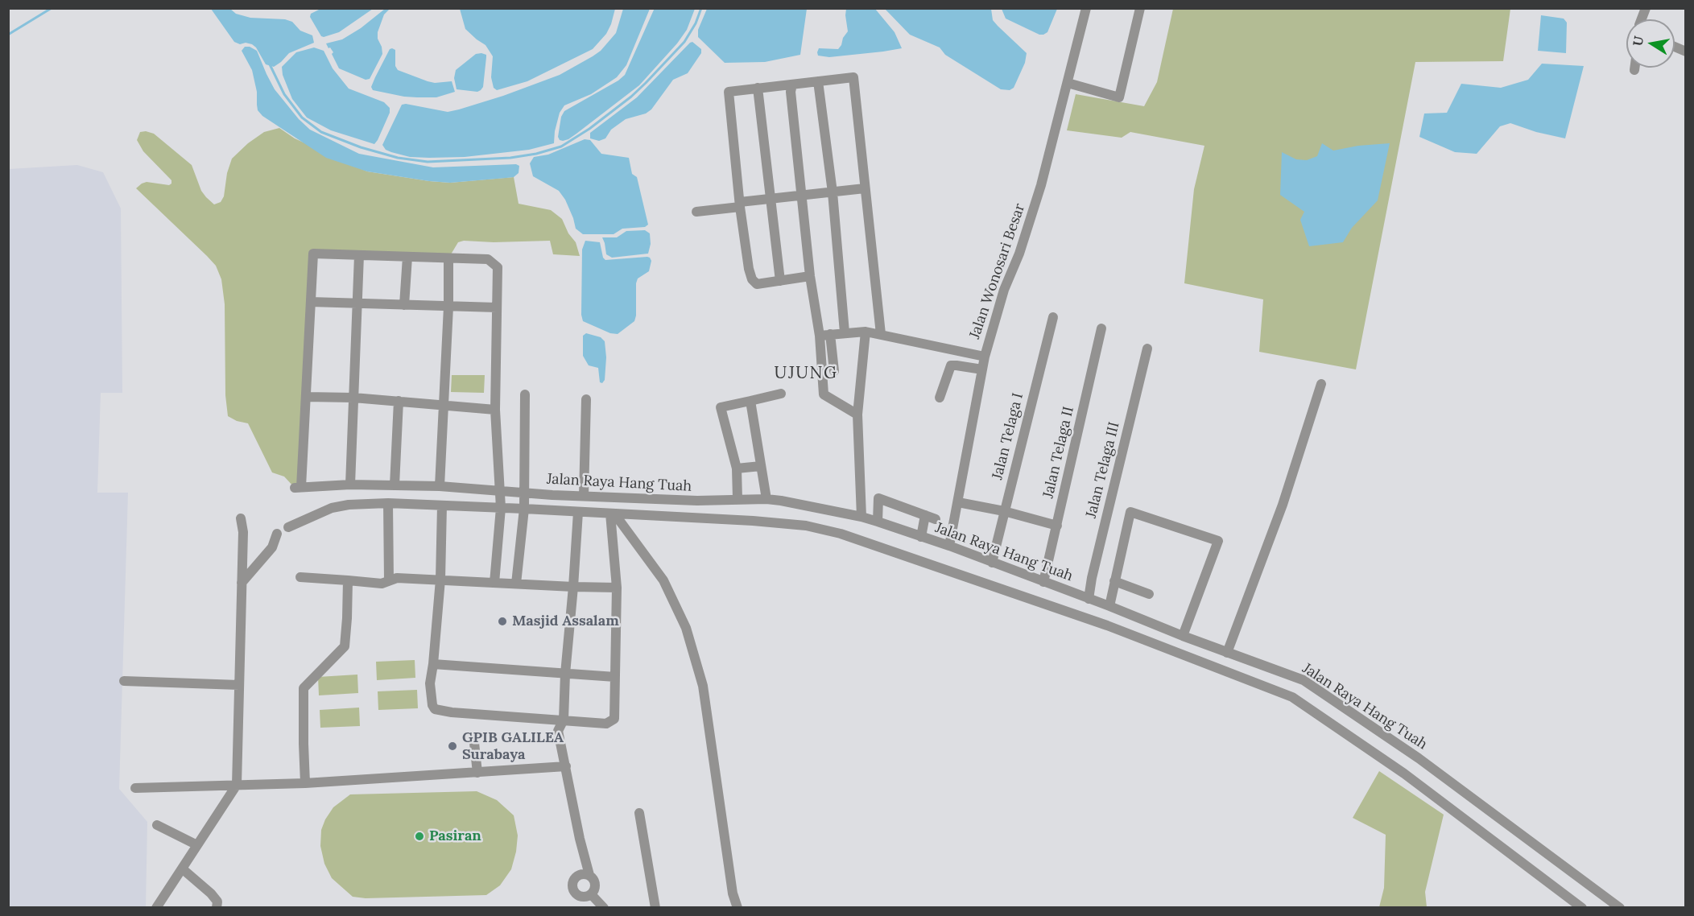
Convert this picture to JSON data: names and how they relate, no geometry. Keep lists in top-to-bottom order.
{
  "streets": {
    "street": [
      "Jalan Wonosari Besar",
      "Jalan Telaga I",
      "Jalan Telaga II",
      "Jalan Telaga III",
      "Jalan Raya Hang Tuah"
    ]
  },
  "crossings": [
    ["Jalan Wonosari Besar", "Jalan Raya Hang Tuah"],
    ["Jalan Telaga I", "Jalan Raya Hang Tuah"],
    ["Jalan Telaga II", "Jalan Raya Hang Tuah"],
    ["Jalan Telaga III", "Jalan Raya Hang Tuah"]
  ],
  "districts": ["UJUNG"],
  "places": ["Masjid Assalam", "GPIB GALILEA Surabaya", "Pasiran"],
  "north": "left"
}
